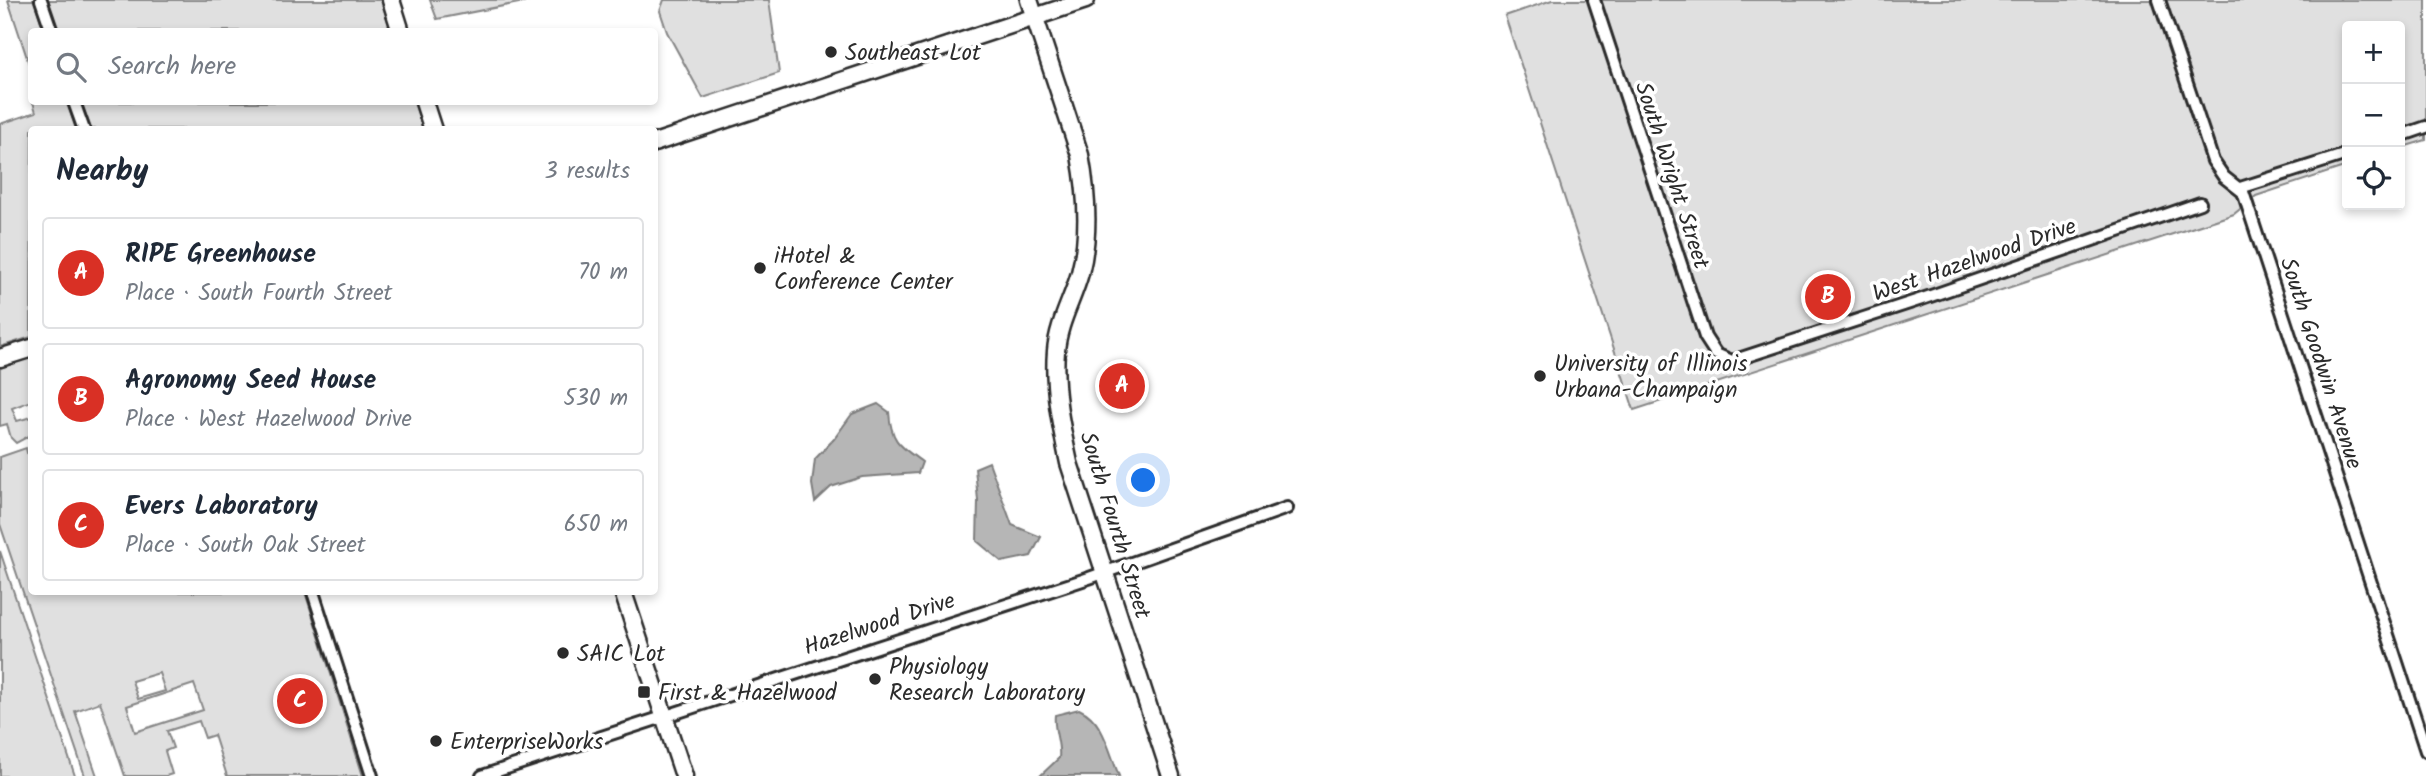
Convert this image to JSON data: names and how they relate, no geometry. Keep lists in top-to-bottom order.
{
  "streets": {
    "street": [
      "South Wright Street",
      "West Hazelwood Drive",
      "South Goodwin Avenue",
      "South Fourth Street",
      "Hazelwood Drive"
    ]
  },
  "crossings": [
    ["South Wright Street", "West Hazelwood Drive"],
    ["South Fourth Street", "Hazelwood Drive"]
  ],
  "places": {
    "other": [
      "Southeast Lot",
      "iHotel & Conference Center",
      "University of Illinois Urbana-Champaign",
      "SAIC Lot",
      "Physiology Research Laboratory",
      "EnterpriseWorks"
    ],
    "transit": ["First & Hazelwood"]
  },
  "page": {
    "map_buttons": ["+", "−"],
    "search": "Search here",
    "heading": ["Nearby", "3 results"],
    "list": [
      {
        "mark": "A",
        "name": "RIPE Greenhouse",
        "note": "Place · South Fourth Street",
        "value": "70 m"
      },
      {
        "mark": "B",
        "name": "Agronomy Seed House",
        "note": "Place · West Hazelwood Drive",
        "value": "530 m"
      },
      {
        "mark": "C",
        "name": "Evers Laboratory",
        "note": "Place · South Oak Street",
        "value": "650 m"
      }
    ],
    "pins": ["B", "A", "C"]
  }
}
